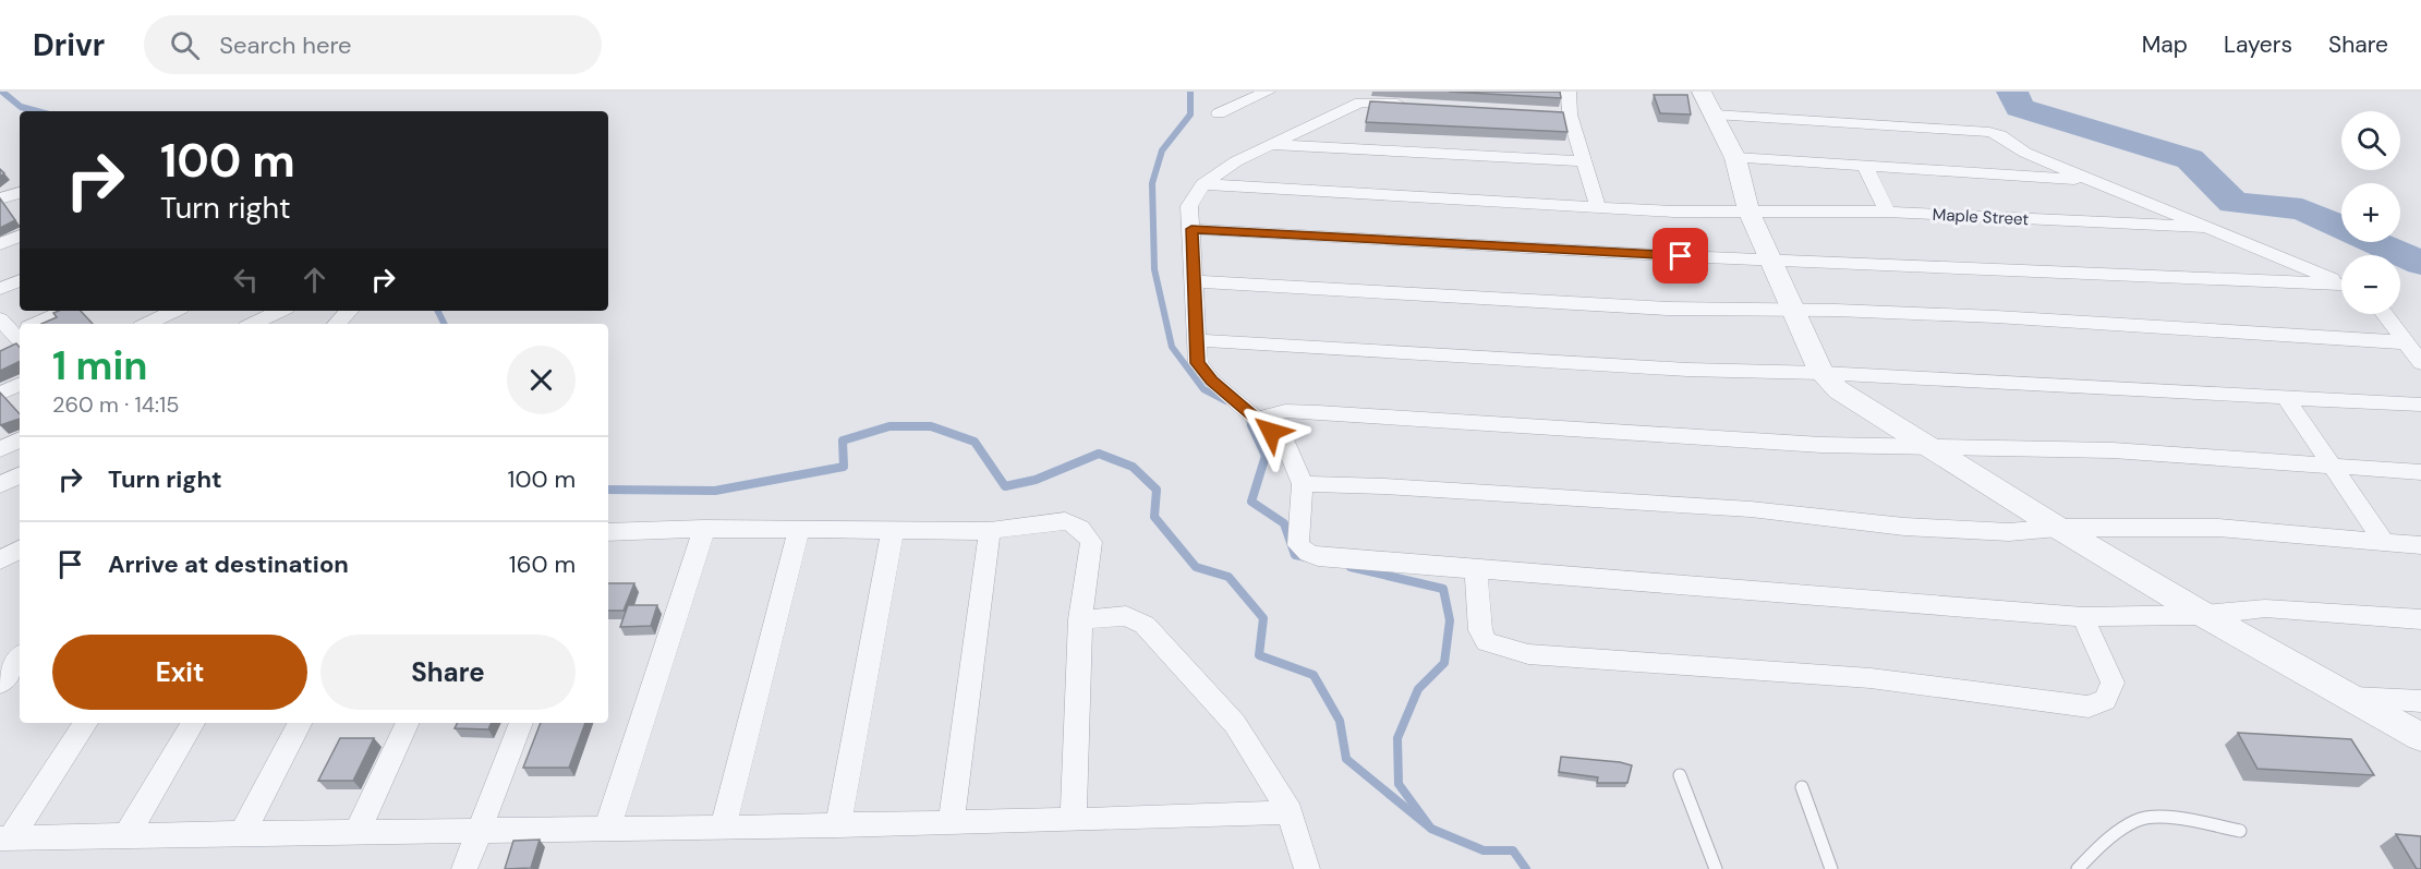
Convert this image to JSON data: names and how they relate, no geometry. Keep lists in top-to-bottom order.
{
  "streets": {
    "street": ["Maple Street"]
  },
  "page": {
    "header": "Drivr",
    "search": "Search here",
    "nav": ["Map", "Layers", "Share"],
    "map_buttons": ["+", "−"],
    "turn": ["100 m", "Turn right"],
    "heading": ["1 min", "260 m · 14:15"],
    "list": [
      {
        "name": "Turn right",
        "value": "100 m"
      },
      {
        "name": "Arrive at destination",
        "value": "160 m"
      }
    ],
    "buttons": ["Exit", "Share"]
  }
}
